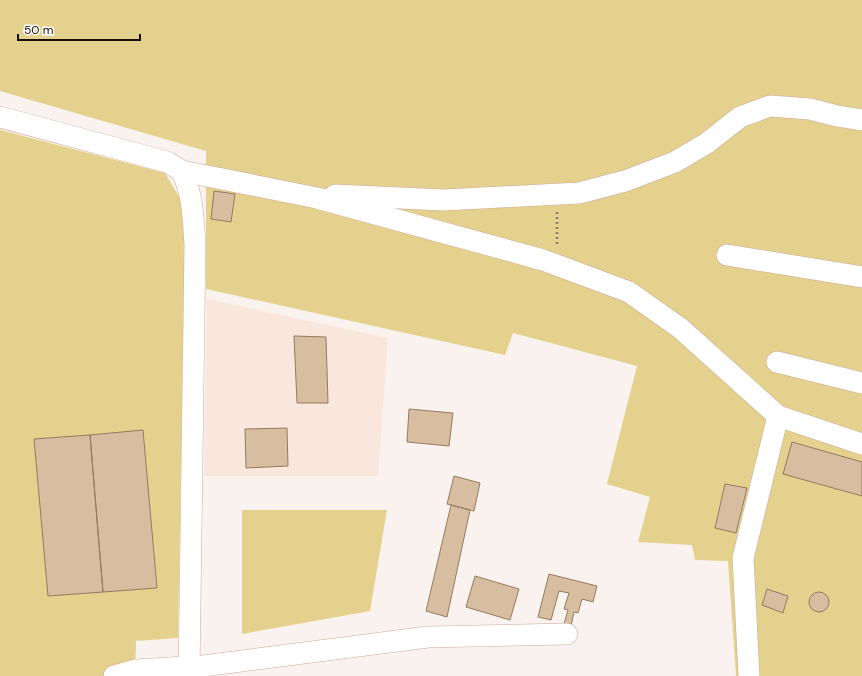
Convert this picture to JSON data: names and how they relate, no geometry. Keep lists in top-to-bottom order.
{
  "scale_bar": "50 m"
}
